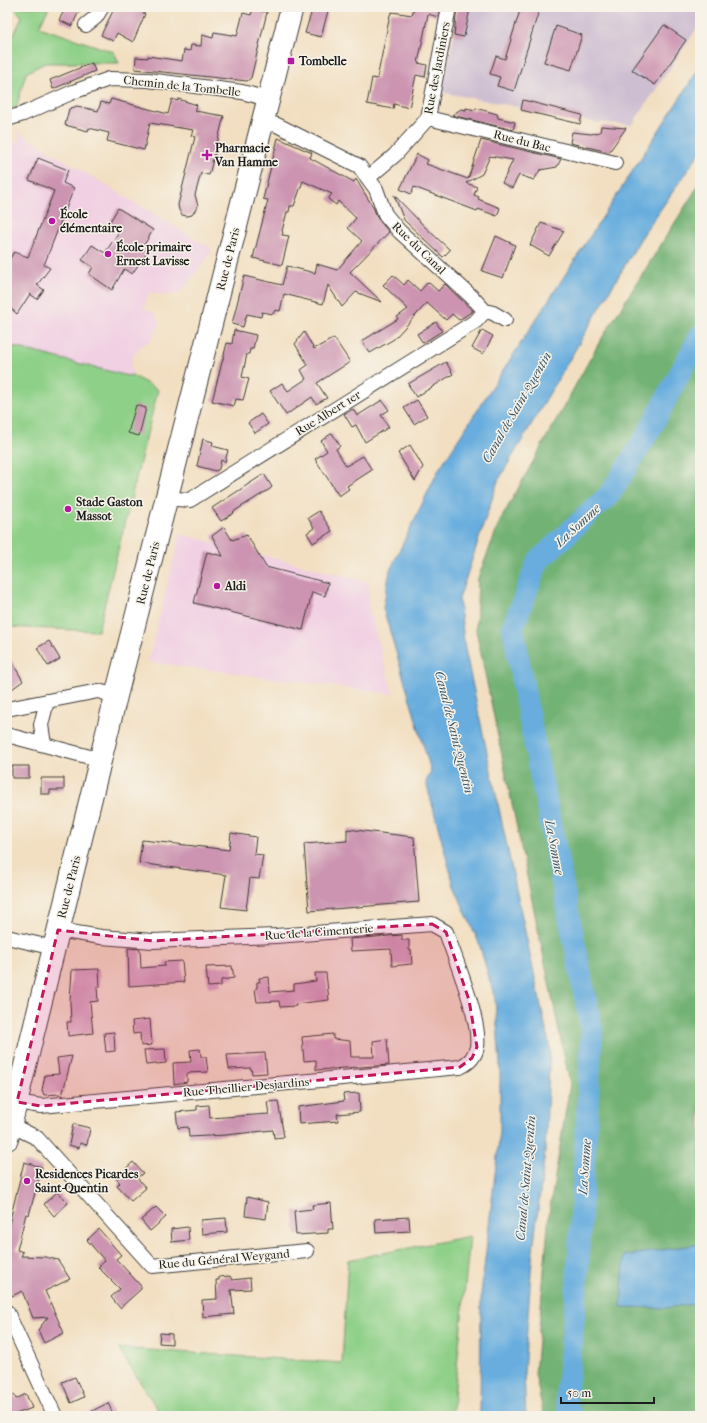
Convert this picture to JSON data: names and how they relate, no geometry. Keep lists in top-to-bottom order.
{
  "streets": {
    "main road": ["Rue de Paris"],
    "street": [
      "Rue des Jardiniers",
      "Chemin de la Tombelle",
      "Rue du Bac",
      "Rue du Canal",
      "Rue Albert 1er",
      "Rue de la Cimenterie",
      "Rue Theillier Desjardins",
      "Rue du Général Weygand"
    ]
  },
  "crossings": [
    ["Rue des Jardiniers", "Rue du Bac"],
    ["Rue des Jardiniers", "Rue du Canal"],
    ["Chemin de la Tombelle", "Rue de Paris"],
    ["Rue du Canal", "Rue de Paris"],
    ["Rue du Canal", "Rue Albert 1er"],
    ["Rue de Paris", "Rue Albert 1er"],
    ["Rue de Paris", "Rue de la Cimenterie"],
    ["Rue de Paris", "Rue Theillier Desjardins"],
    ["Rue de Paris", "Rue du Général Weygand"],
    ["Rue de la Cimenterie", "Rue Theillier Desjardins"]
  ],
  "water": ["Canal de Saint-Quentin", "La Somme"],
  "places": {
    "transit": ["Tombelle"],
    "health": ["Pharmacie Van Hamme"],
    "other": [
      "École élémentaire",
      "École primaire Ernest Lavisse",
      "Stade Gaston Massot",
      "Aldi",
      "Residences Picardes Saint-Quentin"
    ]
  },
  "scale_bar": "50 m"
}
